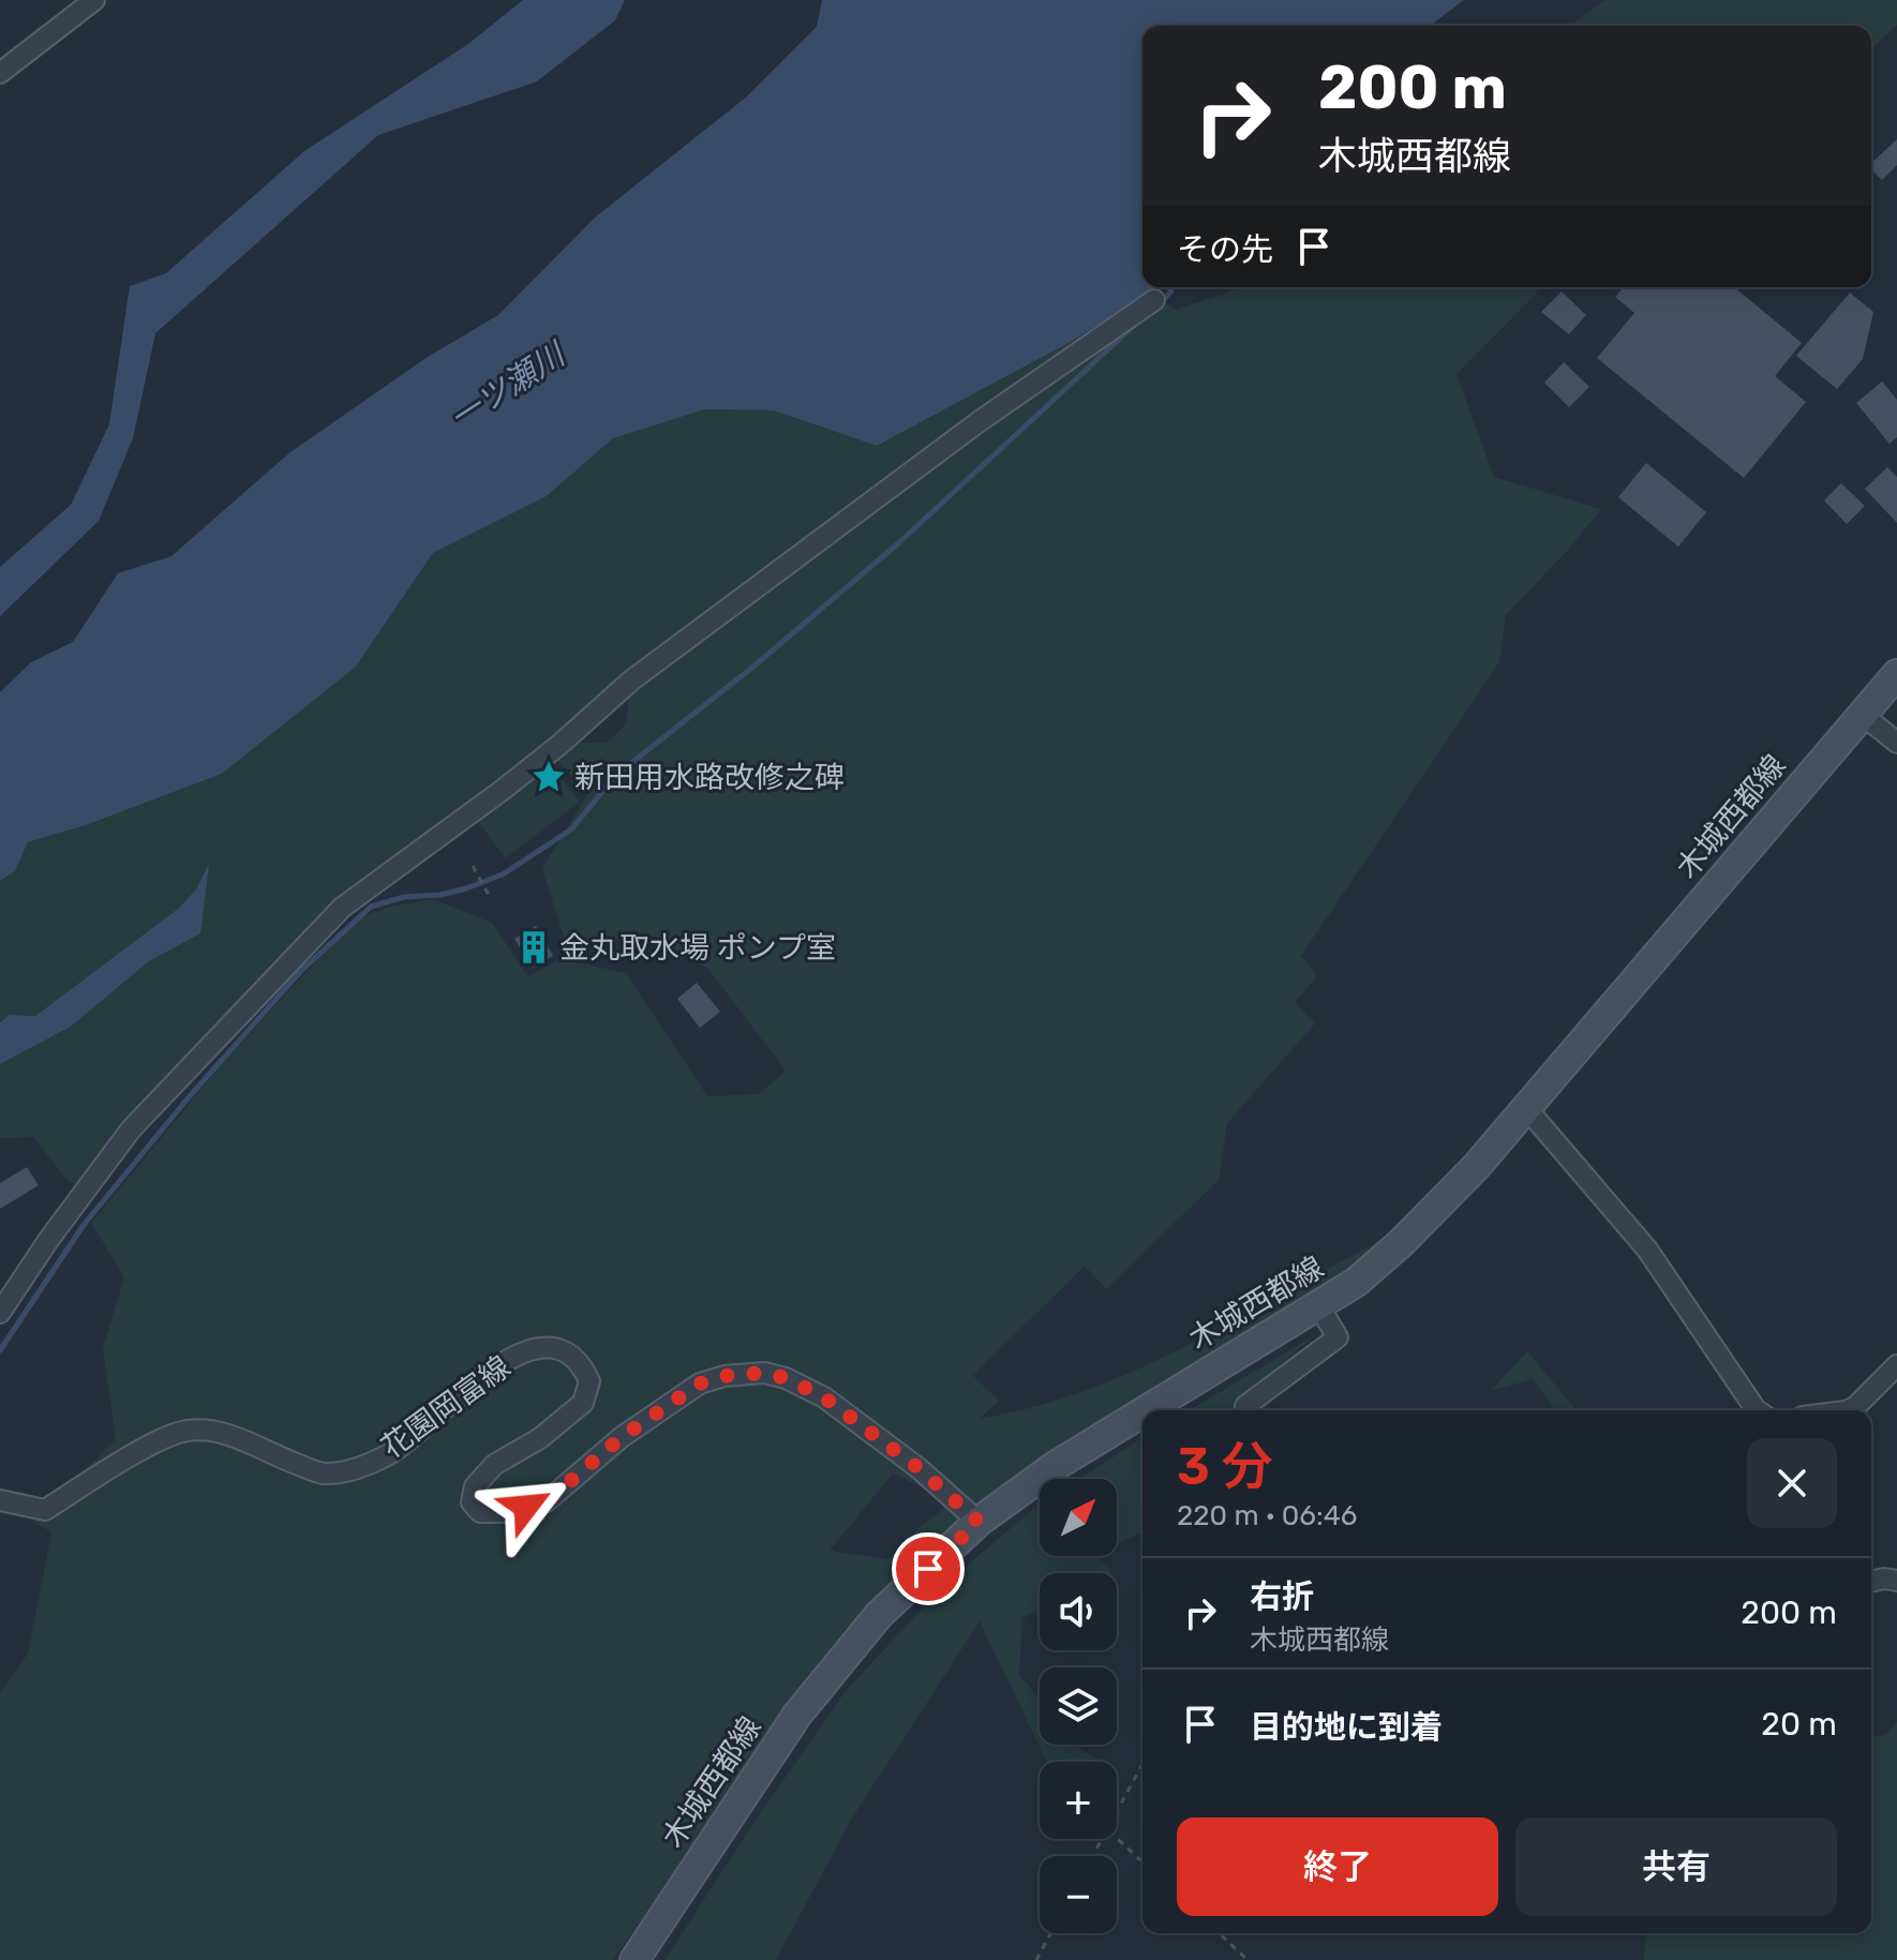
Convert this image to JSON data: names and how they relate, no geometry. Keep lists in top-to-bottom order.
{
  "streets": {
    "main road": ["木城西都線"],
    "street": ["花園岡富線"]
  },
  "crossings": [
    ["木城西都線", "花園岡富線"]
  ],
  "water": ["一ツ瀬川"],
  "places": {
    "place": ["新田用水路改修之碑"],
    "building": ["金丸取水場 ポンプ室"]
  },
  "north": "top right",
  "page": {
    "turn": ["200 m", "木城西都線"],
    "then": "その先",
    "heading": ["3 分", "220 m · 06:46"],
    "map_buttons": ["+", "−"],
    "list": [
      {
        "name": "右折",
        "note": "木城西都線",
        "value": "200 m"
      },
      {
        "name": "目的地に到着",
        "value": "20 m"
      }
    ],
    "buttons": ["終了", "共有"]
  }
}
